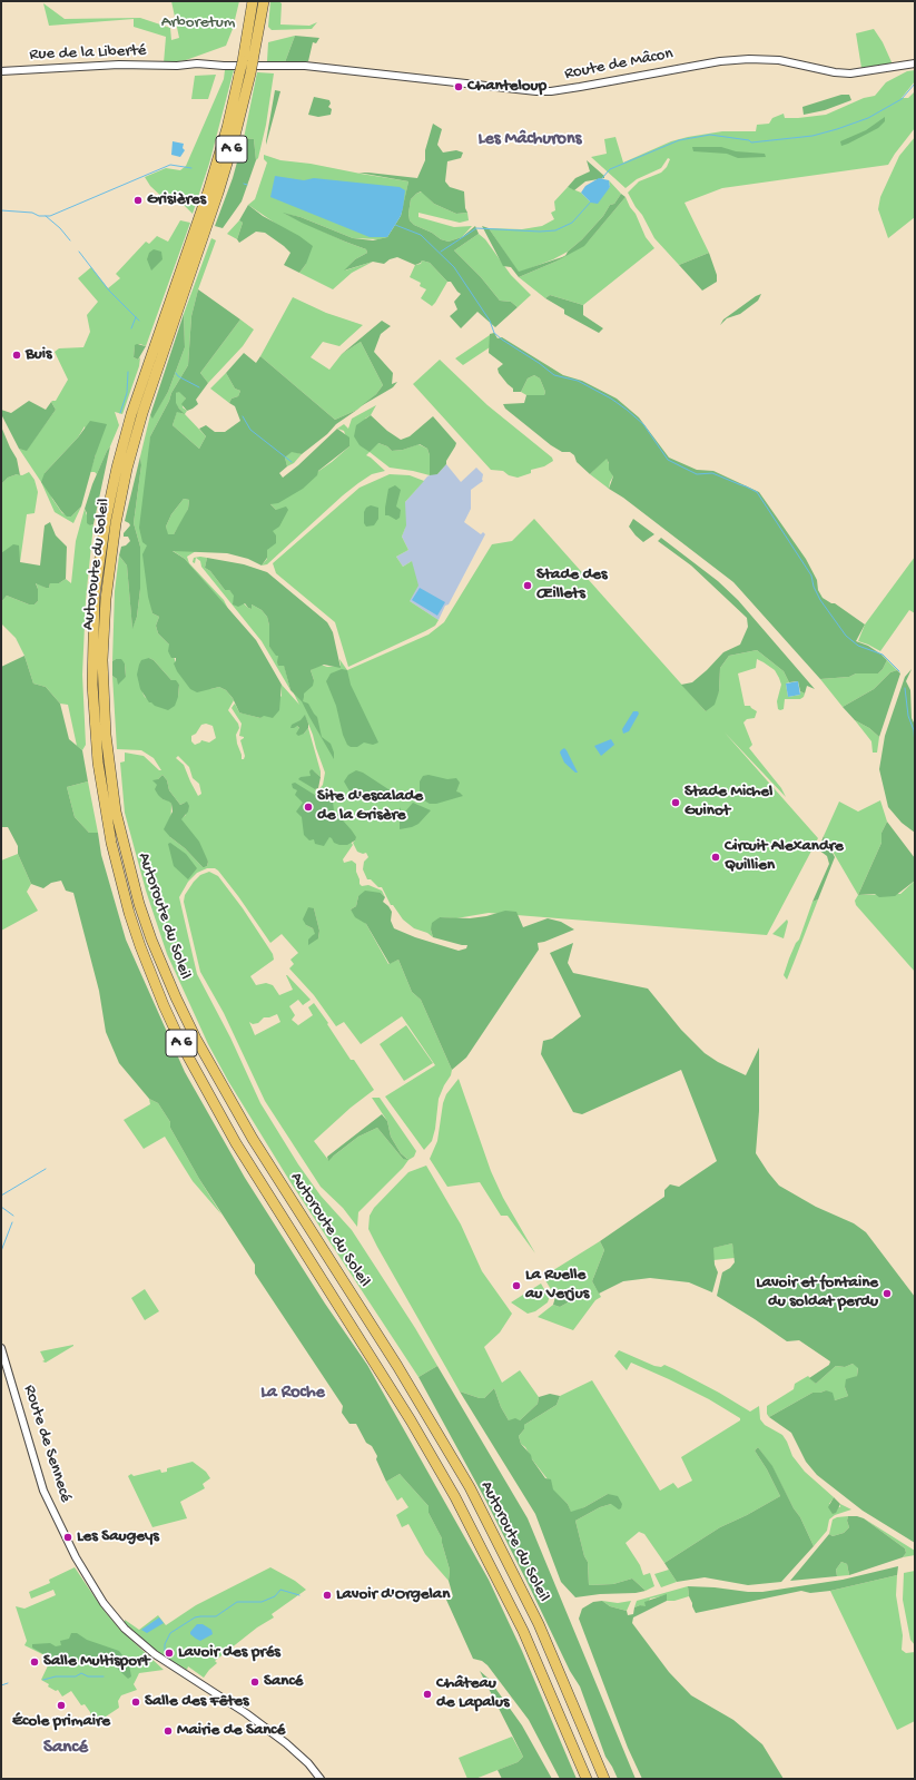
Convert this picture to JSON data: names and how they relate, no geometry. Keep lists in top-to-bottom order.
{
  "streets": {
    "highway": ["A 6", "Autoroute du Soleil"],
    "street": ["Rue de la Liberté", "Route de Mâcon", "Route de Sennecé"]
  },
  "crossings": [
    ["Rue de la Liberté", "Route de Mâcon"],
    ["Rue de la Liberté", "Autoroute du Soleil"],
    ["Route de Mâcon", "Autoroute du Soleil"]
  ],
  "districts": ["Les Mâchurons", "La Roche", "Sancé"],
  "parks": ["Arboretum"],
  "places": [
    "Chanteloup",
    "Grisières",
    "Buis",
    "Stade des Œillets",
    "Stade Michel Guinot",
    "Site d'escalade de la Grisère",
    "Circuit Alexandre Quillien",
    "La Ruelle au Verjus",
    "Lavoir et fontaine du soldat perdu",
    "Les Saugeys",
    "Lavoir d'Orgelan",
    "Lavoir des prés",
    "Salle Multisport",
    "Sancé",
    "Château de Lapalus",
    "Salle des Fêtes",
    "École primaire",
    "Mairie de Sancé"
  ]
}
